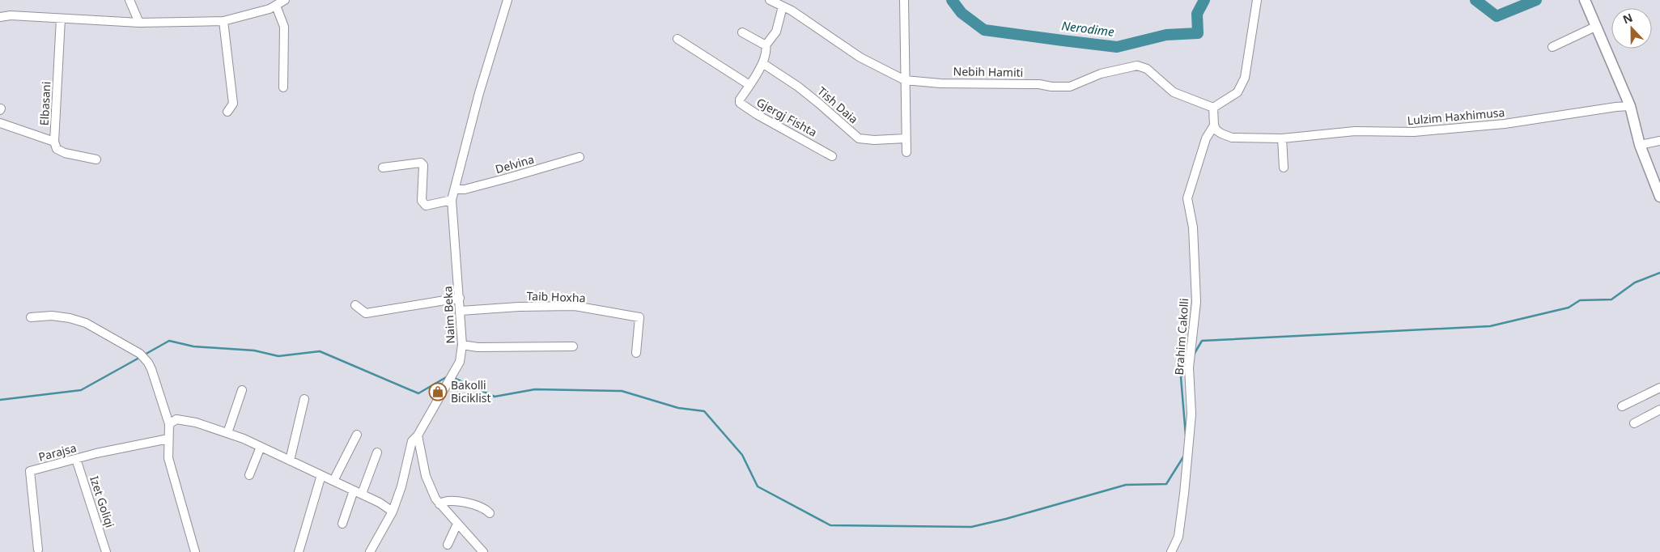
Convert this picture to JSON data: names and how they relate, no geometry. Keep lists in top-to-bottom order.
{
  "streets": {
    "street": [
      "Nebih Hamiti",
      "Elbasani",
      "Tish Daia",
      "Lulzim Haxhimusa",
      "Gjergj Fishta",
      "Delvina",
      "Taib Hoxha",
      "Naim Beka",
      "Brahim Cakolli",
      "Parajsa",
      "Izet Goliqi"
    ]
  },
  "crossings": [
    ["Nebih Hamiti", "Gjergj Fishta"],
    ["Tish Daia", "Gjergj Fishta"],
    ["Lulzim Haxhimusa", "Brahim Cakolli"],
    ["Delvina", "Naim Beka"],
    ["Taib Hoxha", "Naim Beka"],
    ["Parajsa", "Izet Goliqi"]
  ],
  "water": ["Nerodime"],
  "places": {
    "shop": ["Bakolli Biciklist"]
  },
  "north": "top"
}
